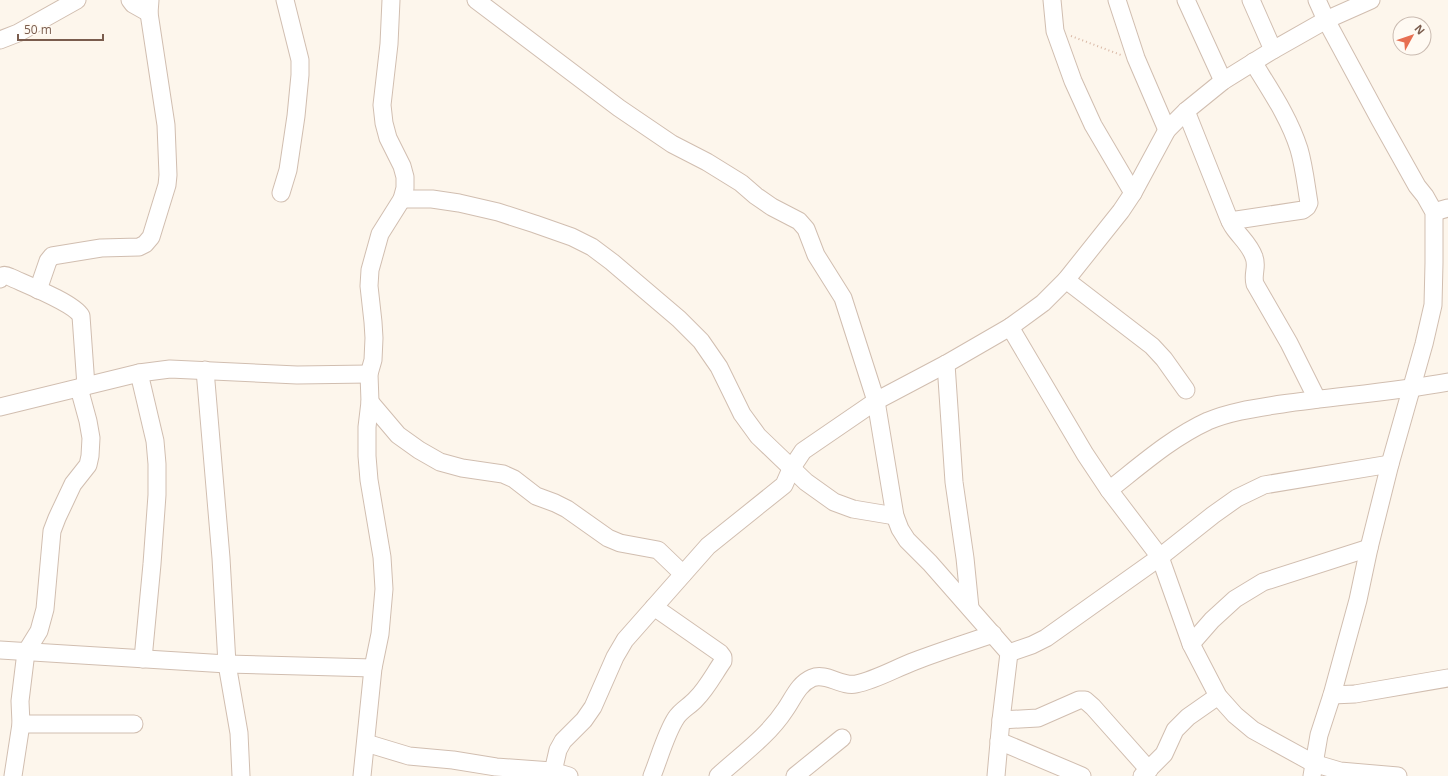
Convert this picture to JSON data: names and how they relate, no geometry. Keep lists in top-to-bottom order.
{
  "scale_bar": "50 m",
  "north": "top right"
}
